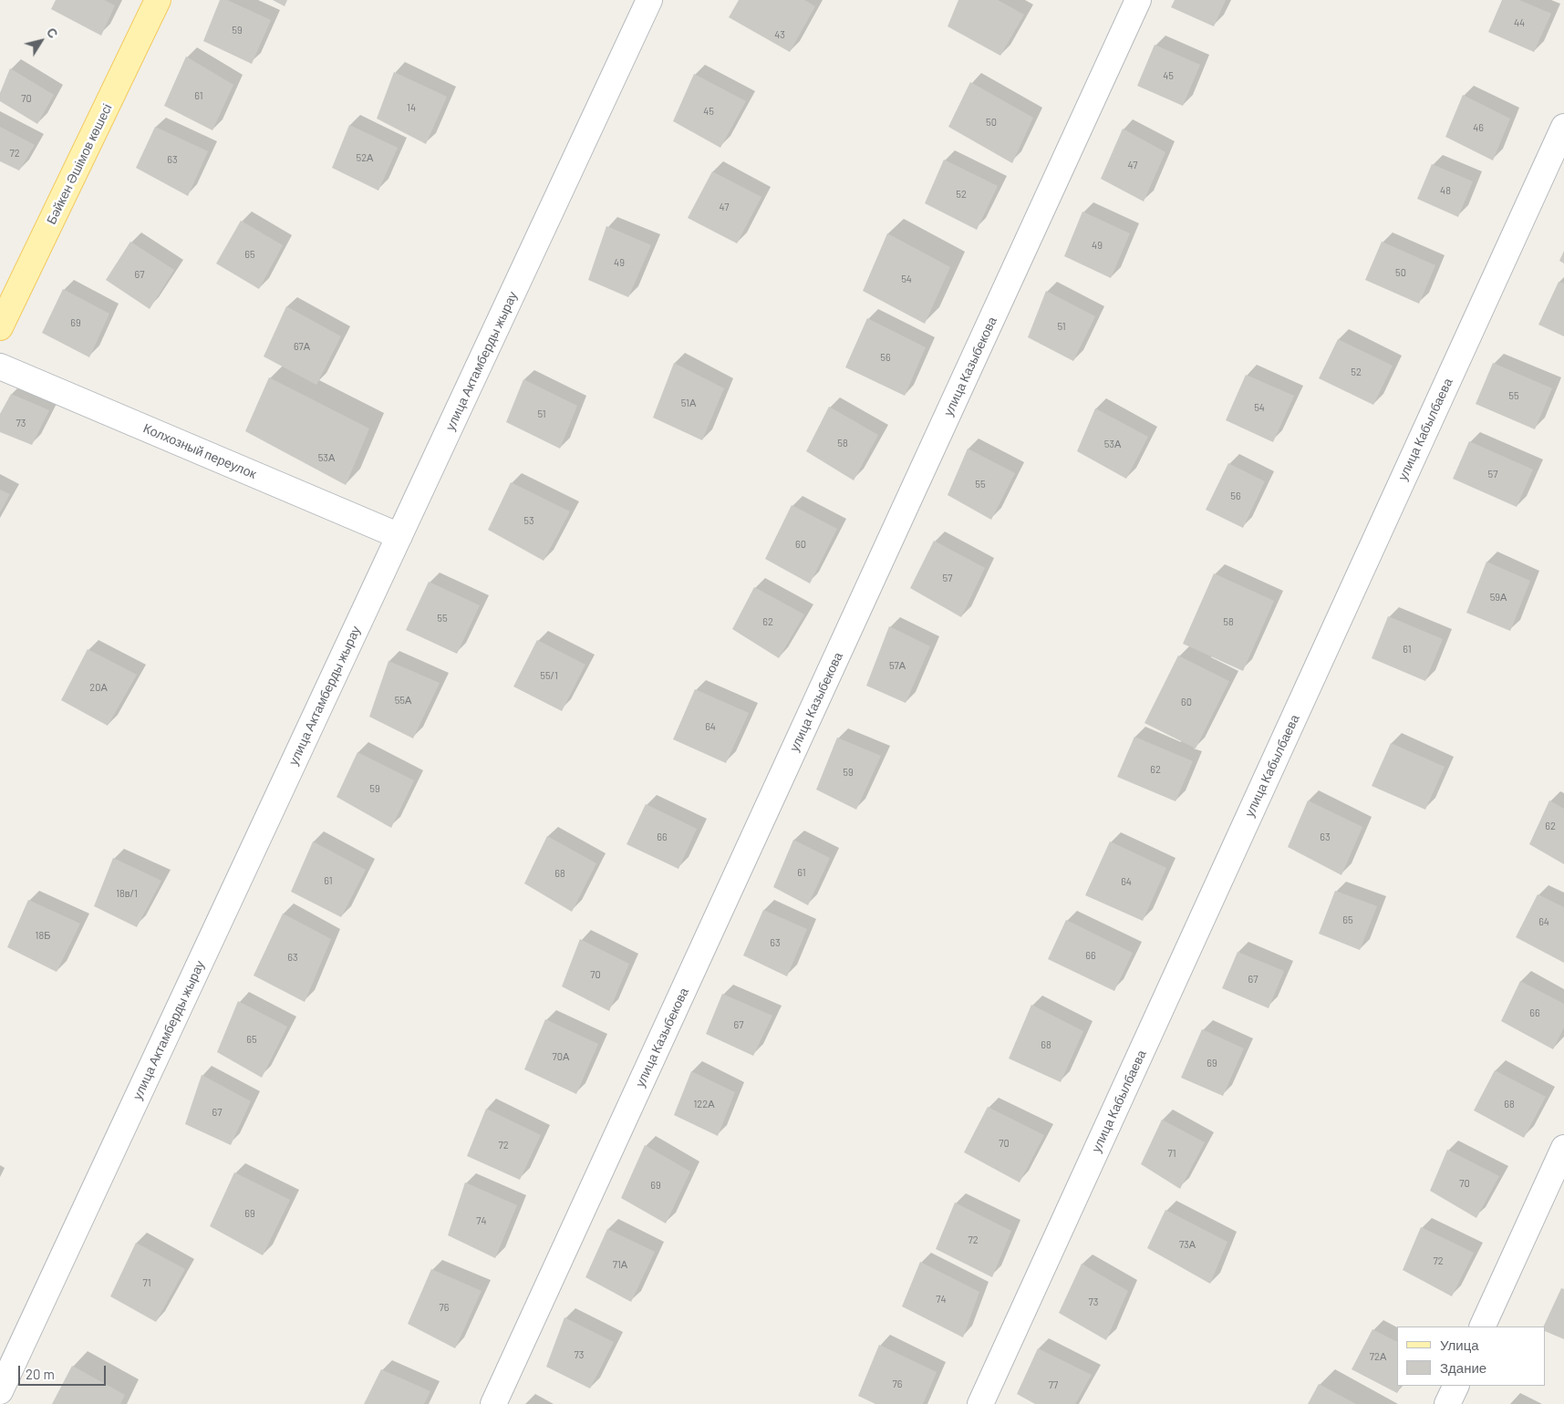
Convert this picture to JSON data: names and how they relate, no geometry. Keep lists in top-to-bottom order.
{
  "streets": {
    "main road": ["Бәйкен Әшімов көшесі"],
    "street": [
      "улица Актамберды жырау",
      "улица Казыбекова",
      "улица Кабылбаева",
      "Колхозный переулок"
    ]
  },
  "crossings": [
    ["улица Актамберды жырау", "Колхозный переулок"]
  ],
  "house_numbers": [
    "44",
    "59",
    "43",
    "45",
    "61",
    "70",
    "14",
    "45",
    "50",
    "46",
    "72",
    "52А",
    "63",
    "47",
    "48",
    "52",
    "47",
    "49",
    "65",
    "49",
    "50",
    "67",
    "54",
    "69",
    "51",
    "67А",
    "56",
    "52",
    "55",
    "51А",
    "54",
    "51",
    "73",
    "58",
    "53А",
    "53А",
    "57",
    "55",
    "56",
    "53",
    "60",
    "57",
    "59А",
    "55",
    "62",
    "58",
    "61",
    "57А",
    "55/1",
    "20А",
    "55А",
    "60",
    "64",
    "62",
    "59",
    "59",
    "62",
    "66",
    "63",
    "61",
    "68",
    "61",
    "64",
    "18в/1",
    "65",
    "64",
    "18Б",
    "63",
    "66",
    "63",
    "70",
    "67",
    "66",
    "67",
    "65",
    "68",
    "70А",
    "69",
    "122А",
    "68",
    "67",
    "70",
    "72",
    "71",
    "70",
    "69",
    "69",
    "74",
    "72",
    "73А",
    "72",
    "71А",
    "71",
    "74",
    "73",
    "76",
    "73",
    "72А",
    "76",
    "77"
  ],
  "legend": ["Улица", "Здание"],
  "scale_bar": "20 m",
  "north": "top right"
}
